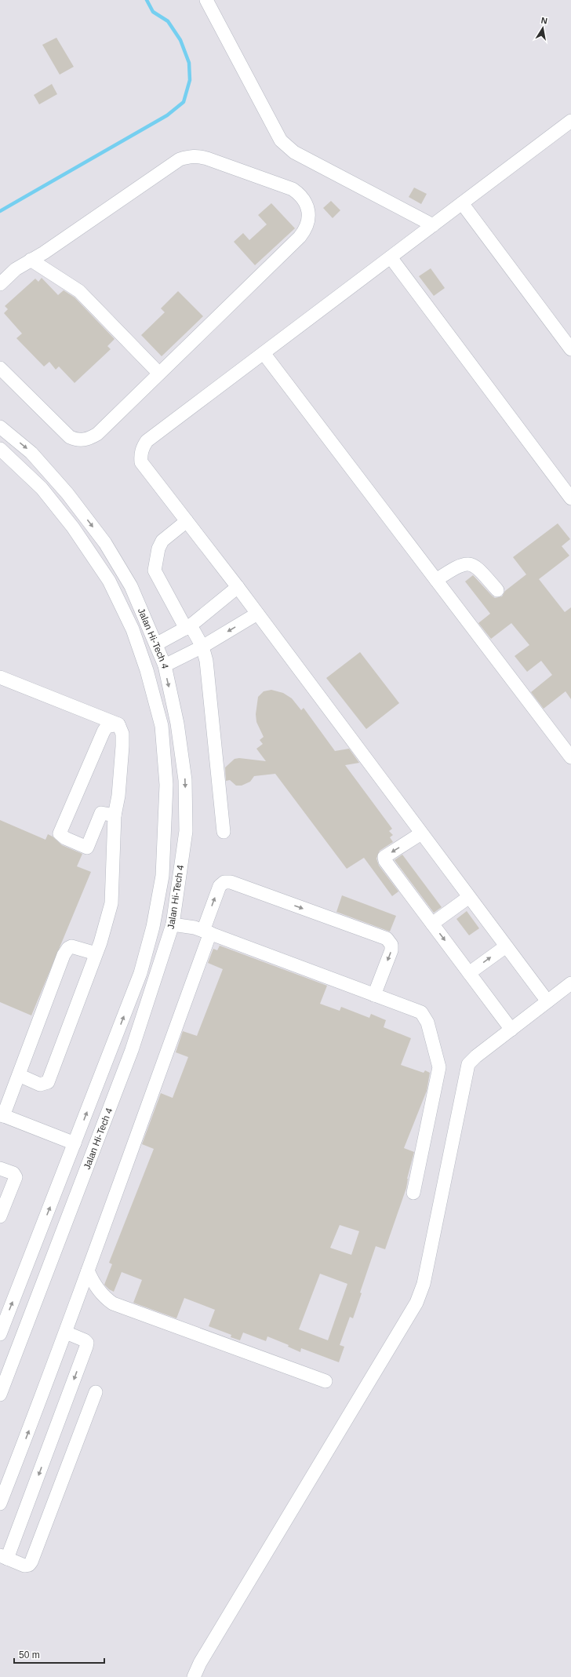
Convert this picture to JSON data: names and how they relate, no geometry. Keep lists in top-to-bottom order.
{
  "streets": {
    "street": ["Jalan Hi-Tech 4"]
  },
  "scale_bar": "50 m",
  "north": "top"
}
